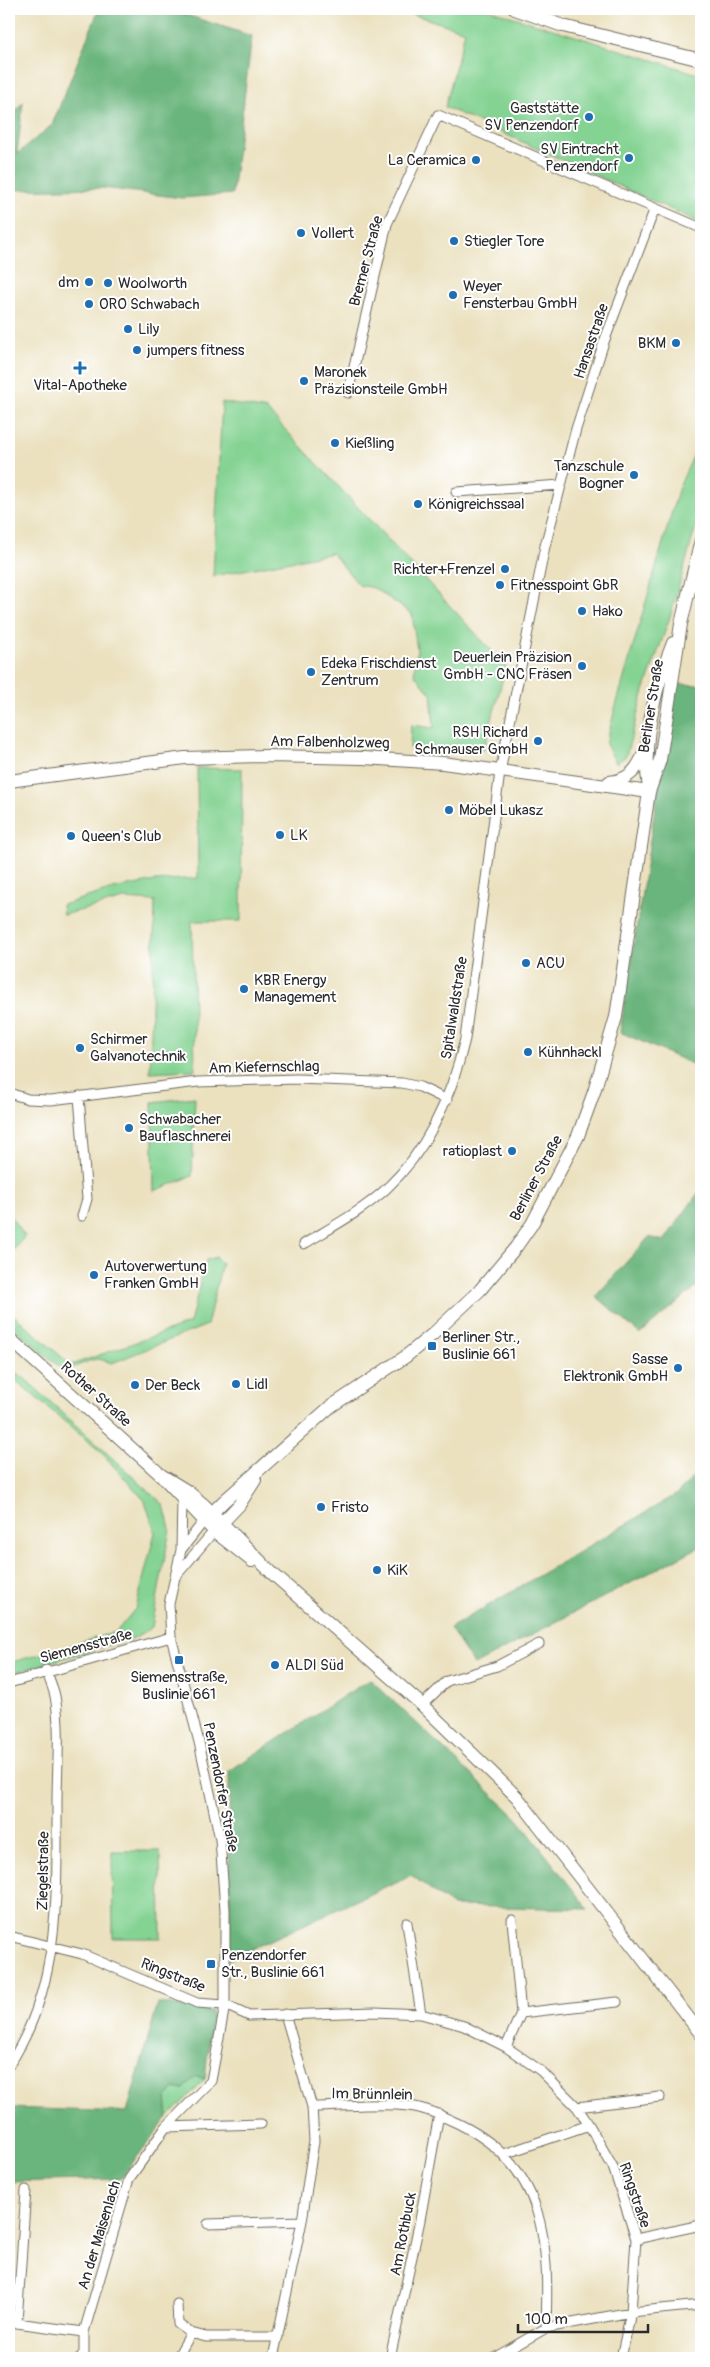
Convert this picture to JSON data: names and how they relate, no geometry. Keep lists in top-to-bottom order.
{
  "streets": {
    "main road": ["Berliner Straße", "Am Falbenholzweg", "Rother Straße"],
    "street": [
      "Bremer Straße",
      "Hansastraße",
      "Spitalwaldstraße",
      "Am Kiefernschlag",
      "Siemensstraße",
      "Penzendorfer Straße",
      "Ziegelstraße",
      "Ringstraße",
      "Im Brünnlein",
      "Am Rothbuck",
      "An der Maisenlach"
    ]
  },
  "crossings": [
    ["Bremer Straße", "Hansastraße"],
    ["Hansastraße", "Am Falbenholzweg"],
    ["Hansastraße", "Spitalwaldstraße"],
    ["Berliner Straße", "Am Falbenholzweg"],
    ["Berliner Straße", "Rother Straße"],
    ["Berliner Straße", "Penzendorfer Straße"],
    ["Am Falbenholzweg", "Spitalwaldstraße"],
    ["Spitalwaldstraße", "Am Kiefernschlag"],
    ["Rother Straße", "Penzendorfer Straße"],
    ["Siemensstraße", "Penzendorfer Straße"],
    ["Siemensstraße", "Ziegelstraße"],
    ["Penzendorfer Straße", "Ringstraße"],
    ["Penzendorfer Straße", "An der Maisenlach"],
    ["Ziegelstraße", "Ringstraße"],
    ["Ringstraße", "An der Maisenlach"],
    ["Im Brünnlein", "Am Rothbuck"]
  ],
  "places": {
    "other": [
      "Gaststätte SV Penzendorf",
      "SV Eintracht Penzendorf",
      "La Ceramica",
      "Vollert",
      "Stiegler Tore",
      "dm",
      "Woolworth",
      "Weyer Fensterbau GmbH",
      "ORO Schwabach",
      "Lily",
      "BKM",
      "jumpers fitness",
      "Maronek Präzisionsteile GmbH",
      "Kießling",
      "Tanzschule Bogner",
      "Königreichssaal",
      "Richter+Frenzel",
      "Fitnesspoint GbR",
      "Hako",
      "Deuerlein Präzision GmbH - CNC Fräsen",
      "Edeka Frischdienst Zentrum",
      "RSH Richard Schmauser GmbH",
      "Möbel Lukasz",
      "LK",
      "Queen's Club",
      "ACU",
      "KBR Energy Management",
      "Schirmer Galvanotechnik",
      "Kühnhackl",
      "Schwabacher Bauflaschnerei",
      "ratioplast",
      "Autoverwertung Franken GmbH",
      "Sasse Elektronik GmbH",
      "Lidl",
      "Der Beck",
      "Fristo",
      "KiK",
      "ALDI Süd"
    ],
    "health": ["Vital-Apotheke"],
    "transit": ["Berliner Str., Buslinie 661", "Siemensstraße, Buslinie 661", "Penzendorfer Str., Buslinie 661"]
  },
  "scale_bar": "100 m"
}
